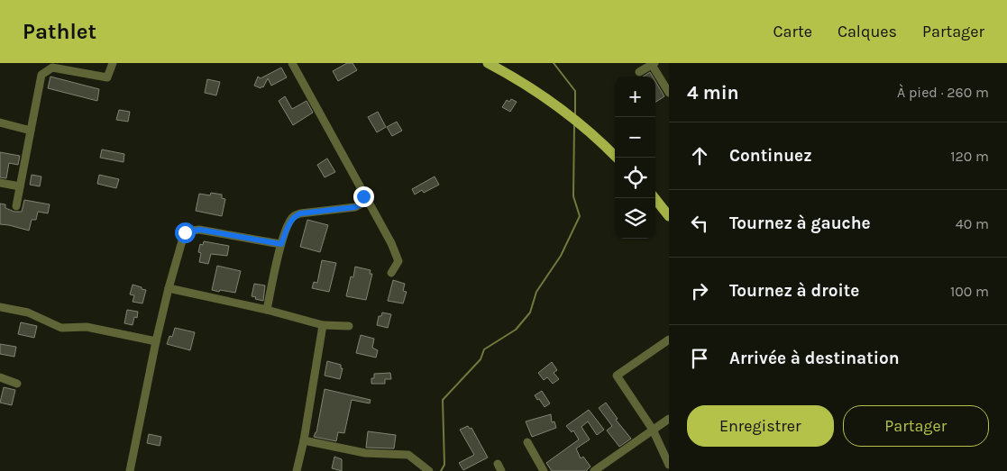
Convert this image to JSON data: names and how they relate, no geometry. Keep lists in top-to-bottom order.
{
  "page": {
    "header": "Pathlet",
    "nav": ["Carte", "Calques", "Partager"],
    "heading": ["4 min", "À pied · 260 m"],
    "map_buttons": ["+", "−"],
    "list": [
      ["Continuez", "120 m"],
      ["Tournez à gauche", "40 m"],
      ["Tournez à droite", "100 m"],
      "Arrivée à destination"
    ],
    "buttons": ["Enregistrer", "Partager"]
  }
}
